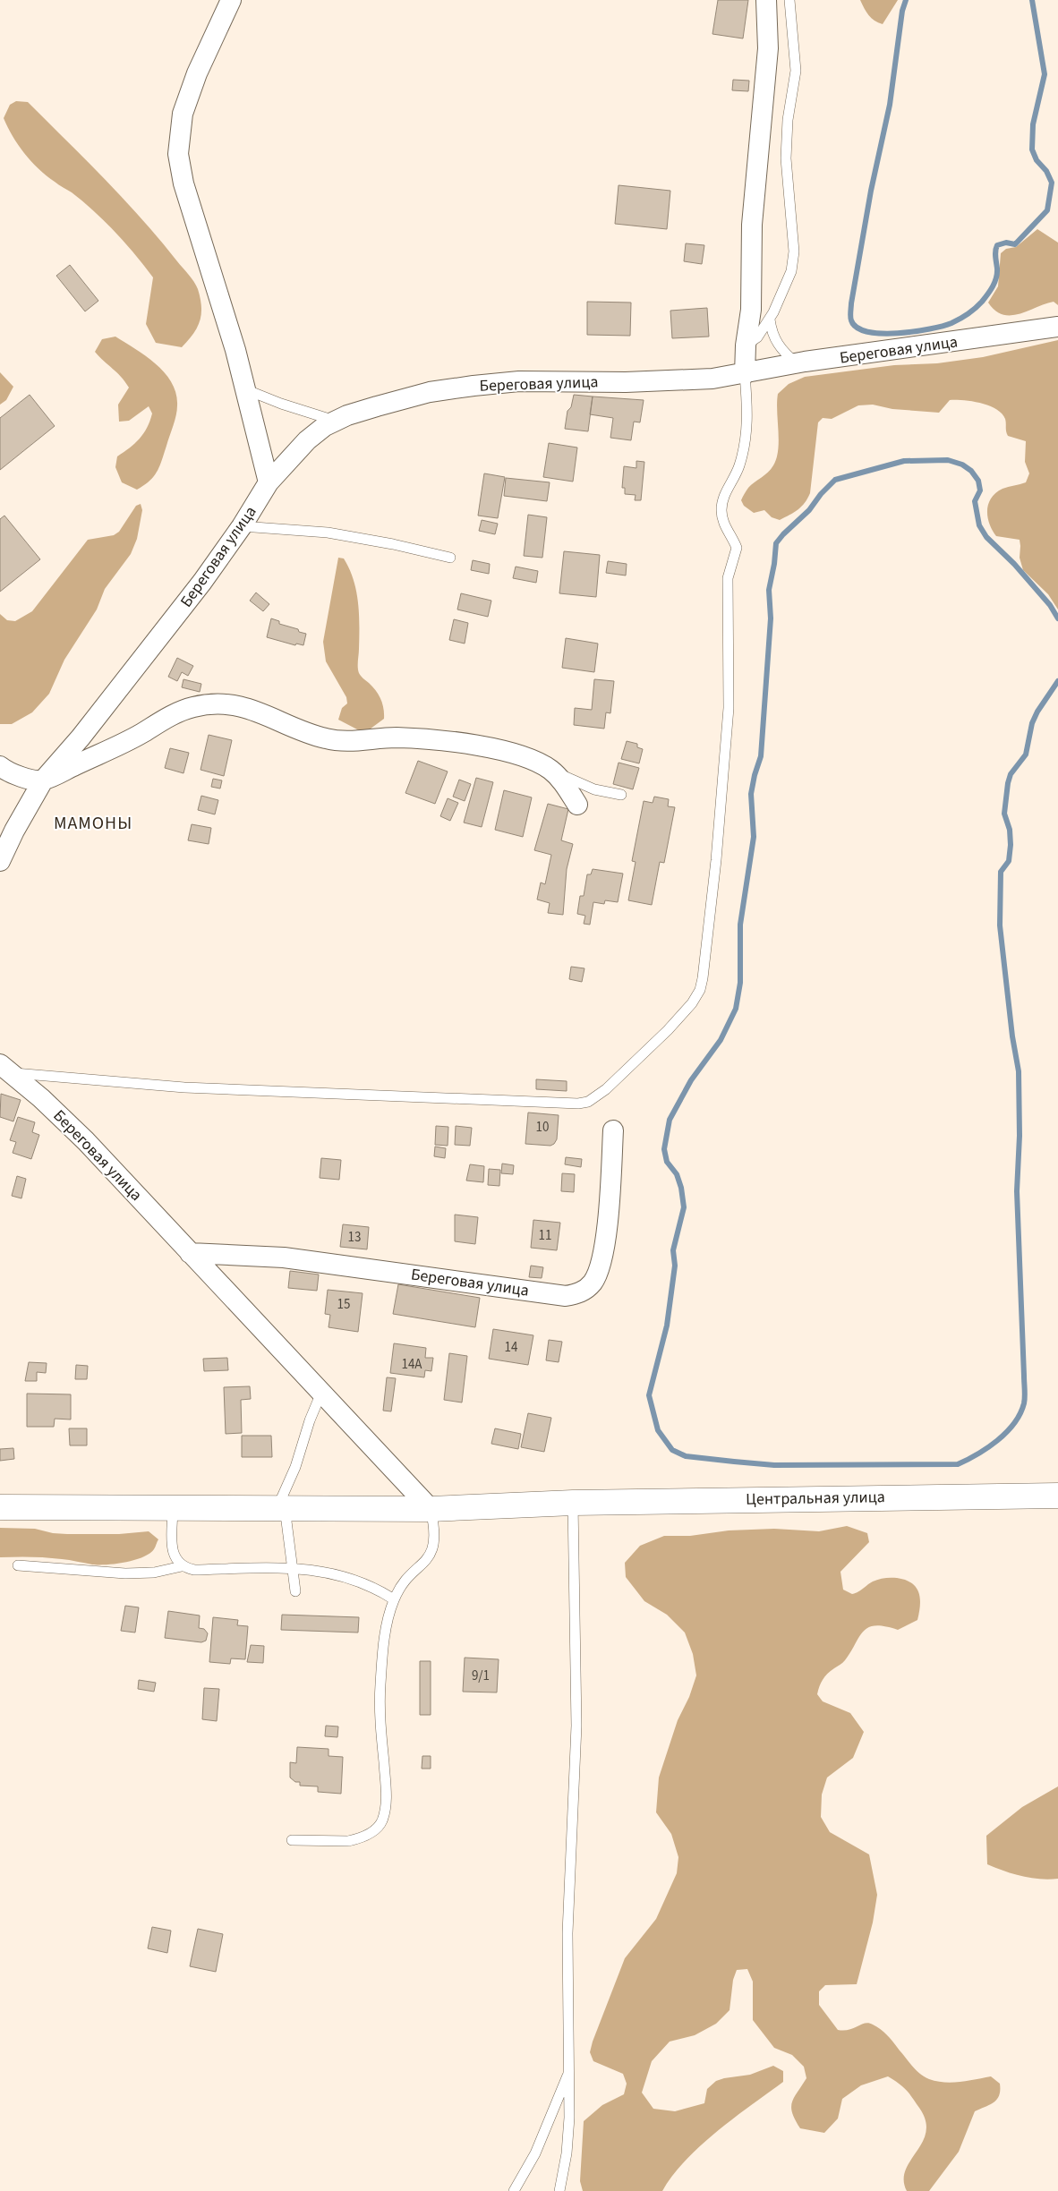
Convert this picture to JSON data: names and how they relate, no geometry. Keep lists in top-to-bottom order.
{
  "streets": {
    "street": ["Береговая улица", "Центральная улица"]
  },
  "crossings": [
    ["Береговая улица", "Центральная улица"]
  ],
  "districts": ["МАМОНЫ"],
  "house_numbers": [
    "10",
    "11",
    "13",
    "15",
    "14",
    "14А",
    "9/1"
  ]
}
